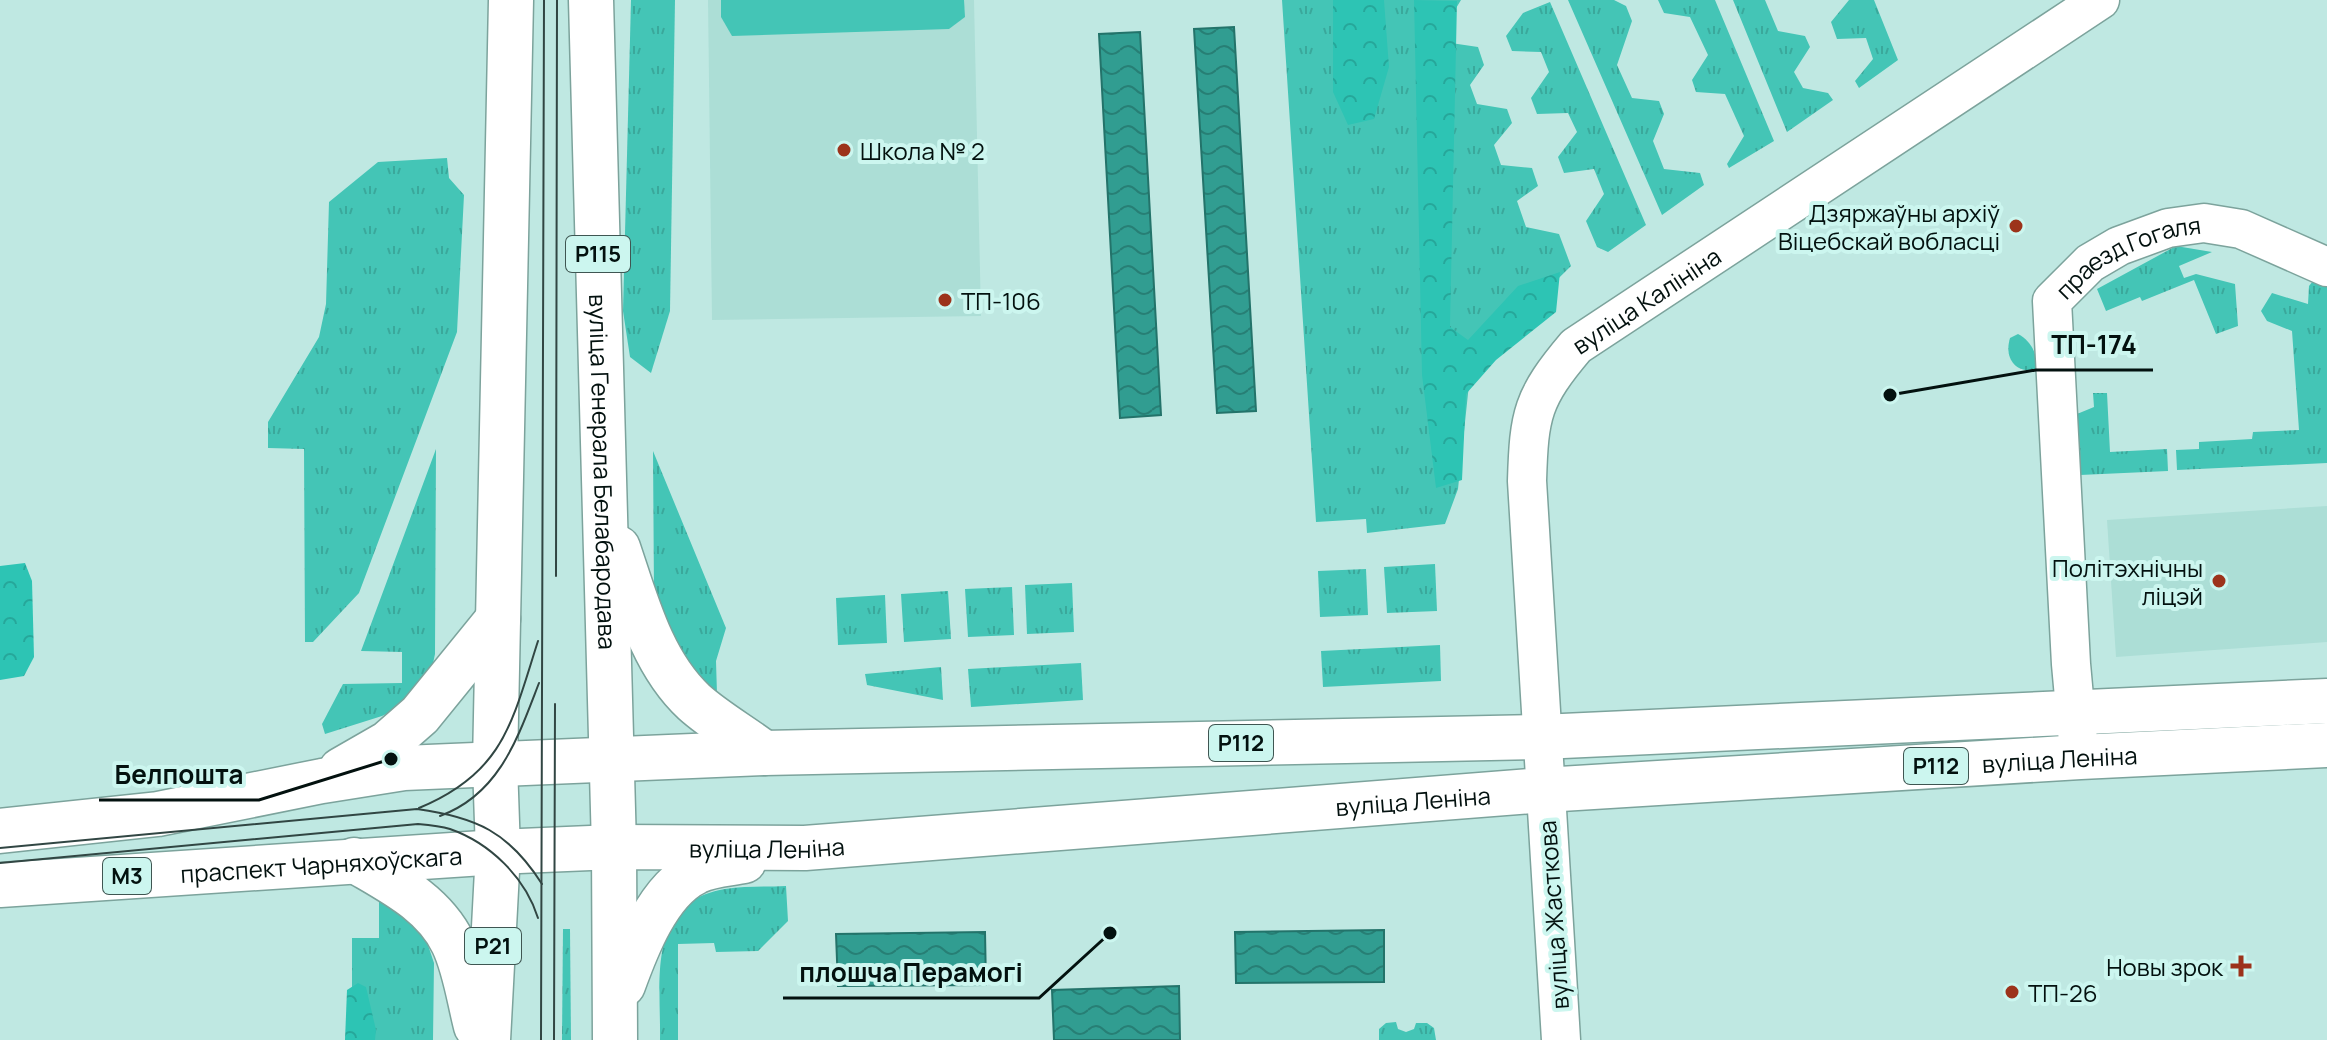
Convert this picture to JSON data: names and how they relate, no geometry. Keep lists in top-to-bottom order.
{
  "streets": {
    "main road": [
      "Р115",
      "вуліца Генерала Белабародава",
      "Р112",
      "вуліца Леніна",
      "праспект Чарняхоўскага",
      "М3",
      "Р21"
    ],
    "street": ["праезд Гогаля", "вуліца Калініна", "вуліца Жасткова"]
  },
  "crossings": [
    ["праезд Гогаля", "вуліца Леніна"],
    ["вуліца Калініна", "вуліца Леніна"],
    ["вуліца Калініна", "вуліца Жасткова"],
    ["вуліца Генерала Белабародава", "Р112"],
    ["вуліца Генерала Белабародава", "вуліца Леніна"],
    ["Р112", "вуліца Леніна"],
    ["Р112", "Р21"],
    ["вуліца Леніна", "праспект Чарняхоўскага"],
    ["вуліца Леніна", "вуліца Жасткова"],
    ["вуліца Леніна", "Р21"],
    ["праспект Чарняхоўскага", "Р21"]
  ],
  "places": {
    "other": [
      "Школа № 2",
      "Дзяржаўны архіў Віцебскай вобласці",
      "ТП-106",
      "ТП-174",
      "Політэхнічны ліцэй",
      "Белпошта",
      "плошча Перамогі",
      "ТП-26"
    ],
    "health": ["Новы зрок"]
  }
}
